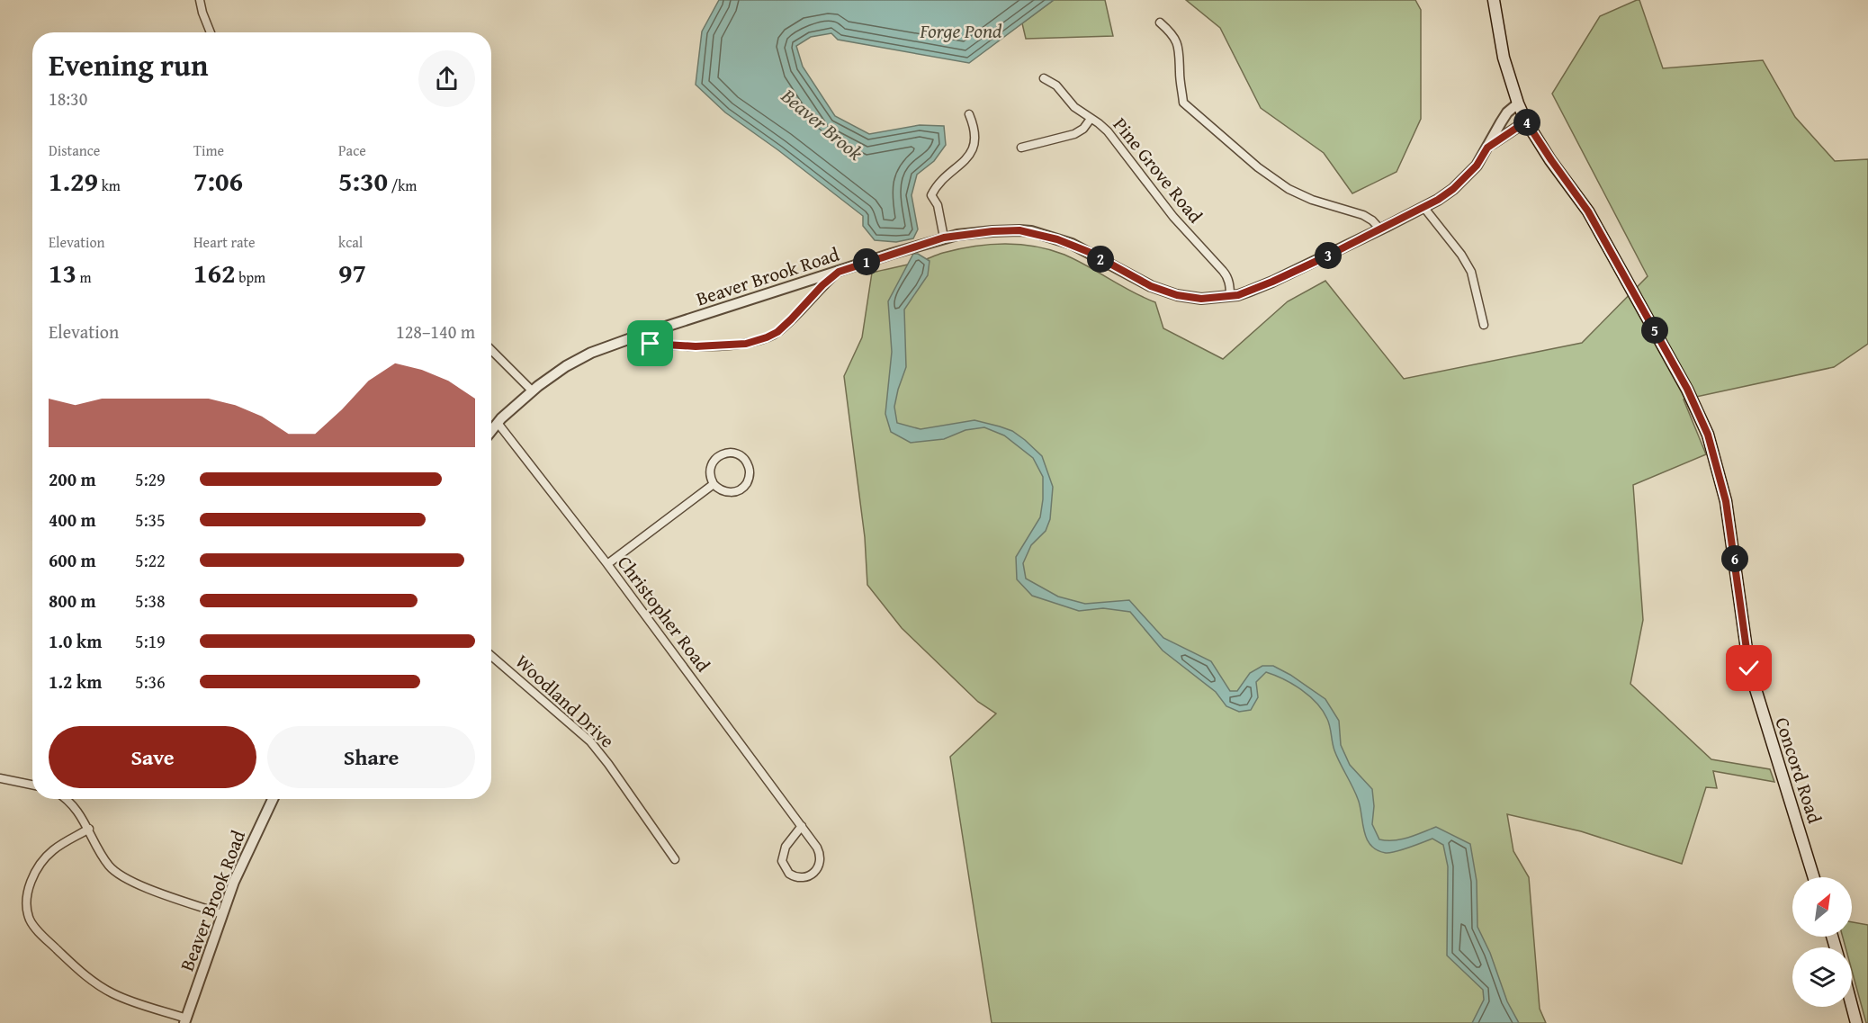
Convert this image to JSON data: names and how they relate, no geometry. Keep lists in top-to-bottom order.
{
  "streets": {
    "main road": ["Concord Road"],
    "street": [
      "Pine Grove Road",
      "Beaver Brook Road",
      "Christopher Road",
      "Woodland Drive"
    ]
  },
  "crossings": [
    ["Pine Grove Road", "Beaver Brook Road"],
    ["Beaver Brook Road", "Christopher Road"],
    ["Beaver Brook Road", "Concord Road"]
  ],
  "water": ["Forge Pond", "Beaver Brook"],
  "north": "top right",
  "page": {
    "heading": ["Evening run", "18:30"],
    "pins": [
      "4",
      "3",
      "2",
      "1",
      "5",
      "6"
    ],
    "stats": [
      ["Distance", "1.29 km"],
      ["Time", "7:06"],
      ["Pace", "5:30 /km"],
      ["Elevation", "13 m"],
      ["Heart rate", "162 bpm"],
      ["kcal", "97"]
    ],
    "chart": ["Elevation", "128–140 m"],
    "list": [
      {
        "name": "200 m",
        "note": "5:29"
      },
      {
        "name": "400 m",
        "note": "5:35"
      },
      {
        "name": "600 m",
        "note": "5:22"
      },
      {
        "name": "800 m",
        "note": "5:38"
      },
      {
        "name": "1.0 km",
        "note": "5:19"
      },
      {
        "name": "1.2 km",
        "note": "5:36"
      }
    ],
    "buttons": ["Save", "Share"]
  }
}
